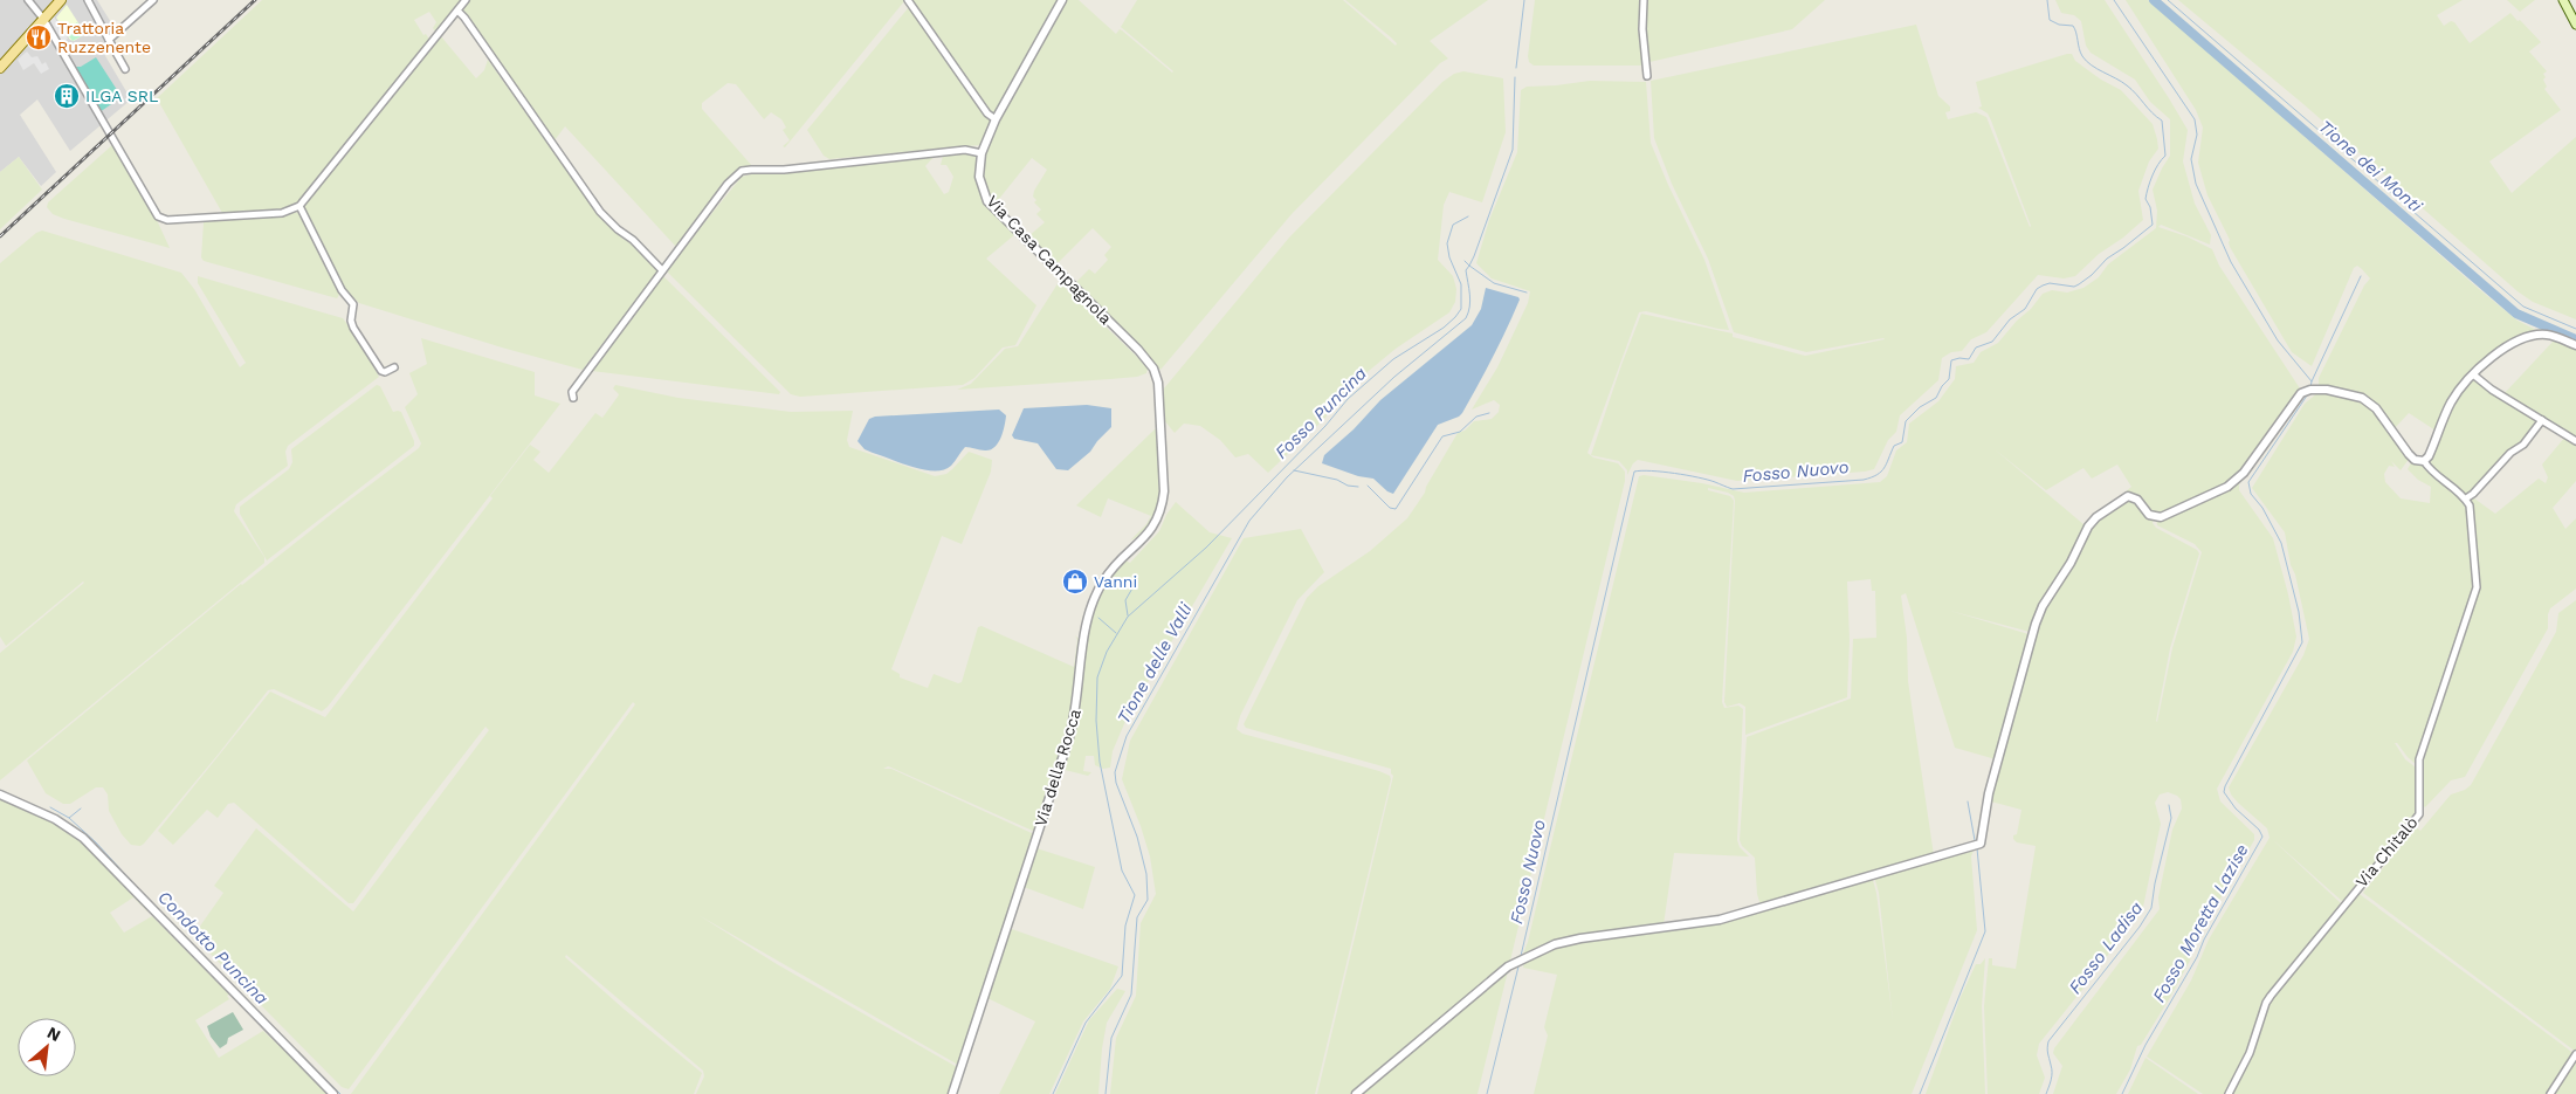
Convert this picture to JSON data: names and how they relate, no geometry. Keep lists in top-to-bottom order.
{
  "streets": {
    "street": ["Via Casa Campagnola", "Via della Rocca", "Via Chitalò"]
  },
  "crossings": [
    ["Via Casa Campagnola", "Via della Rocca"]
  ],
  "water": [
    "Tione dei Monti",
    "Fosso Puncina",
    "Fosso Nuovo",
    "Tione delle Valli",
    "Fosso Moretta Lazise",
    "Condotto Puncina",
    "Fosso Ladisa"
  ],
  "places": {
    "restaurant": ["Trattoria Ruzzenente"],
    "building": ["ILGA SRL"],
    "shop": ["Vanni"]
  },
  "north": "top right"
}
